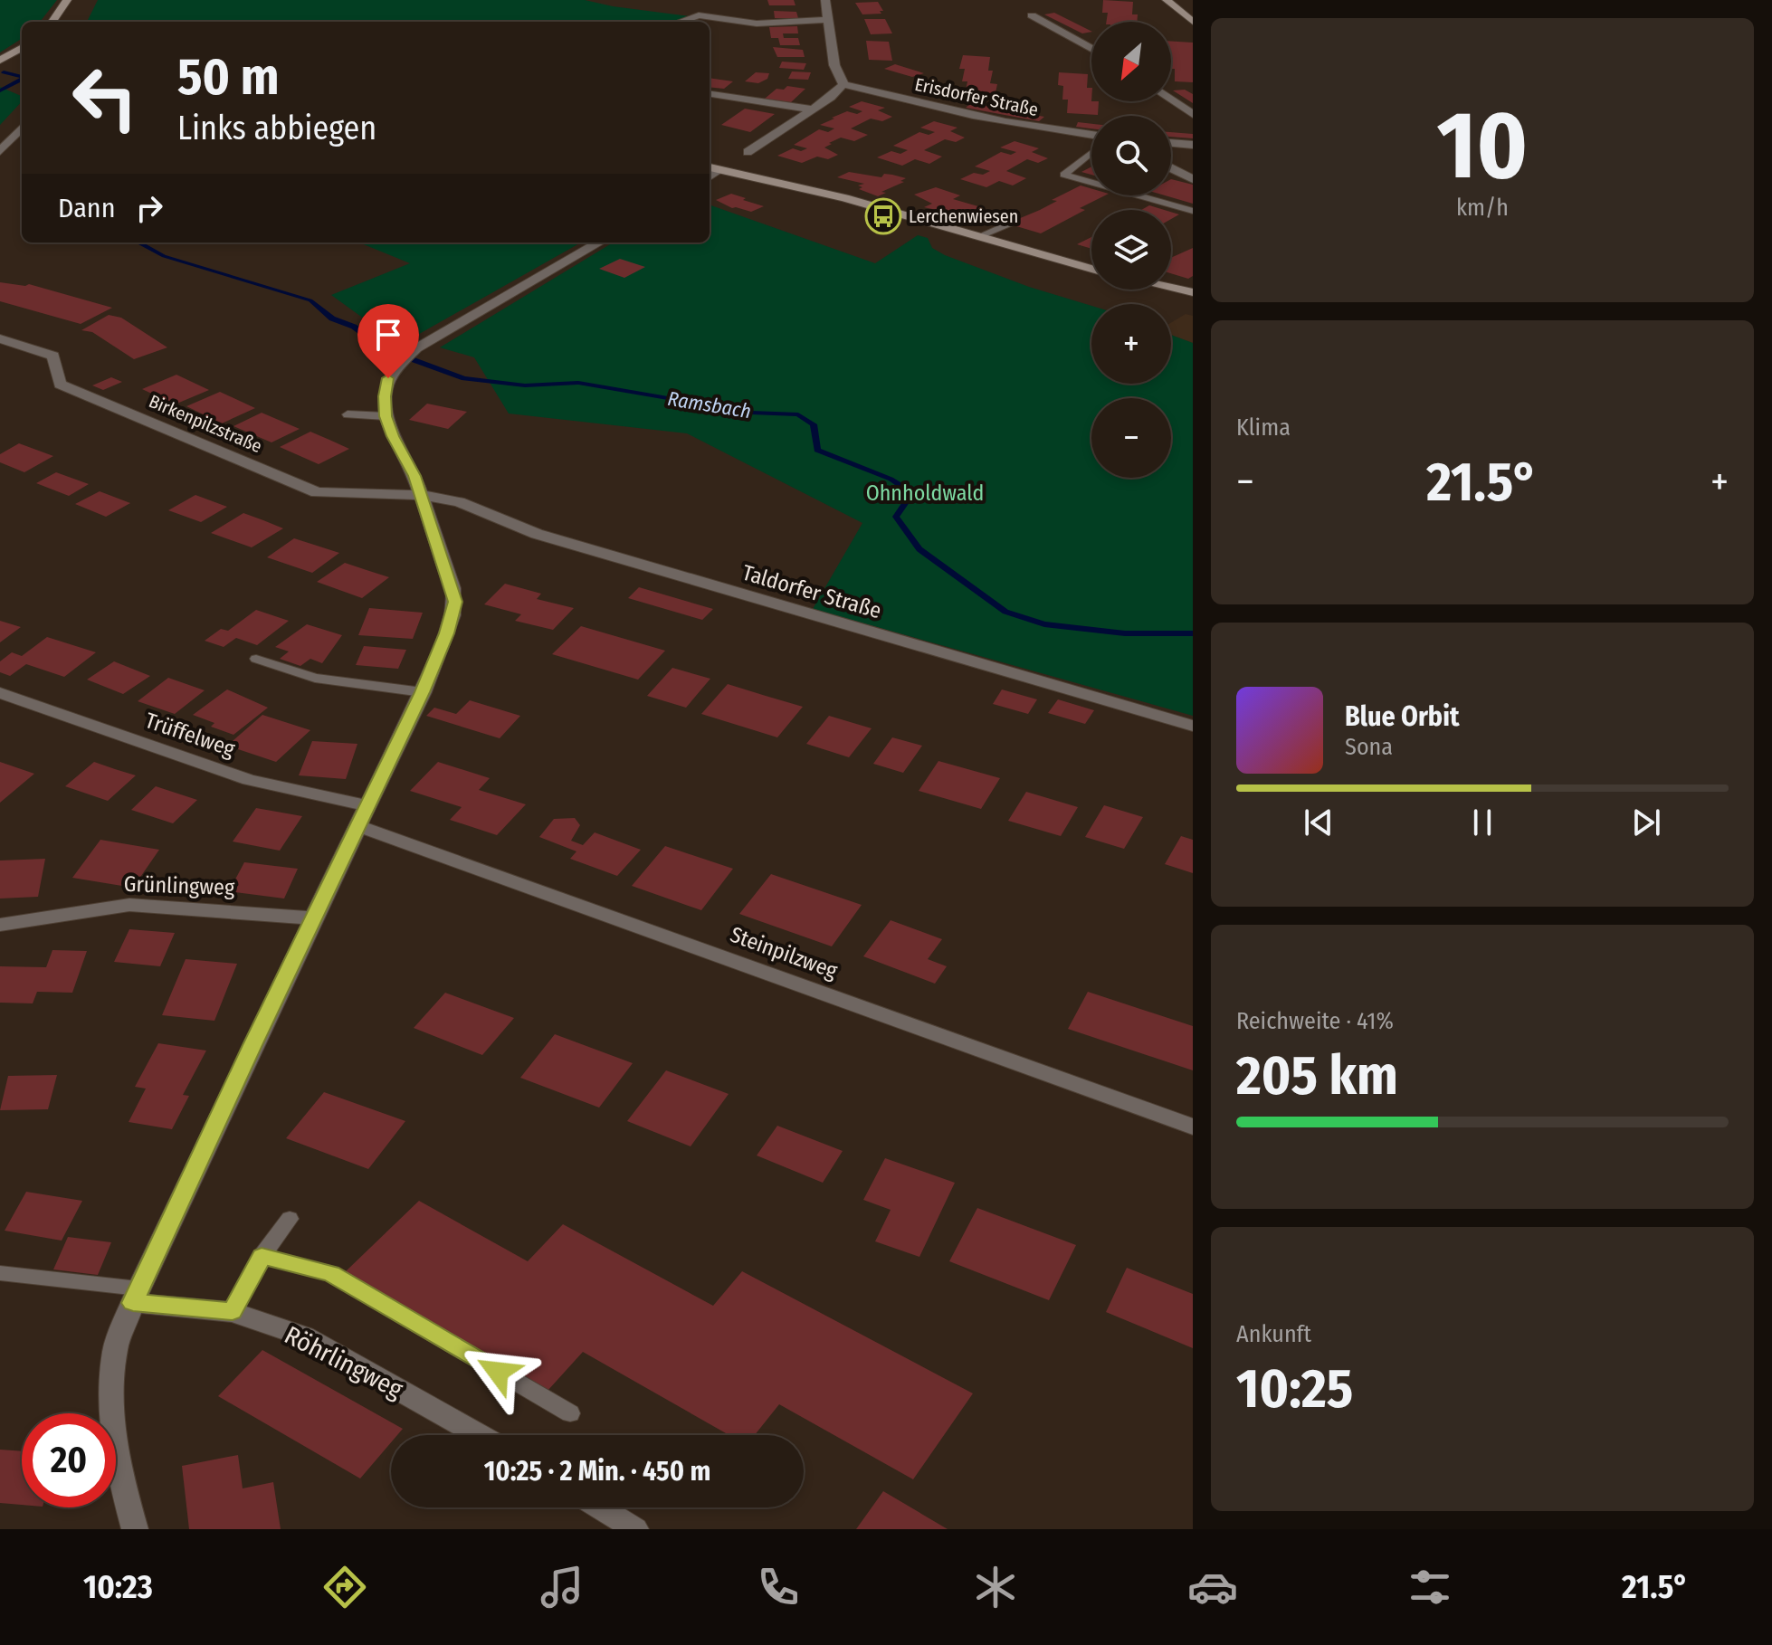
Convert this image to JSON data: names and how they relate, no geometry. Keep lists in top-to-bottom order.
{
  "streets": {
    "street": [
      "Erisdorfer Straße",
      "Birkenpilzstraße",
      "Taldorfer Straße",
      "Trüffelweg",
      "Grünlingweg",
      "Steinpilzweg",
      "Röhrlingweg"
    ]
  },
  "crossings": [
    ["Birkenpilzstraße", "Taldorfer Straße"]
  ],
  "water": ["Ramsbach"],
  "parks": ["Ohnholdwald"],
  "places": {
    "bus stop": ["Lerchenwiesen"]
  },
  "north": "bottom left",
  "page": {
    "tile": [
      ["10", "km/h"],
      "Klima",
      ["Reichweite · 41%", "205 km"],
      ["Ankunft", "10:25"]
    ],
    "map_buttons": ["+", "−"],
    "turn": ["50 m", "Links abbiegen"],
    "then": "Dann",
    "heat": ["−", "21.5°", "+"],
    "song": ["Blue Orbit", "Sona"],
    "limit": "20",
    "trip": "10:25 · 2 Min. · 450 m",
    "tabs": ["10:23", "21.5°"]
  }
}
